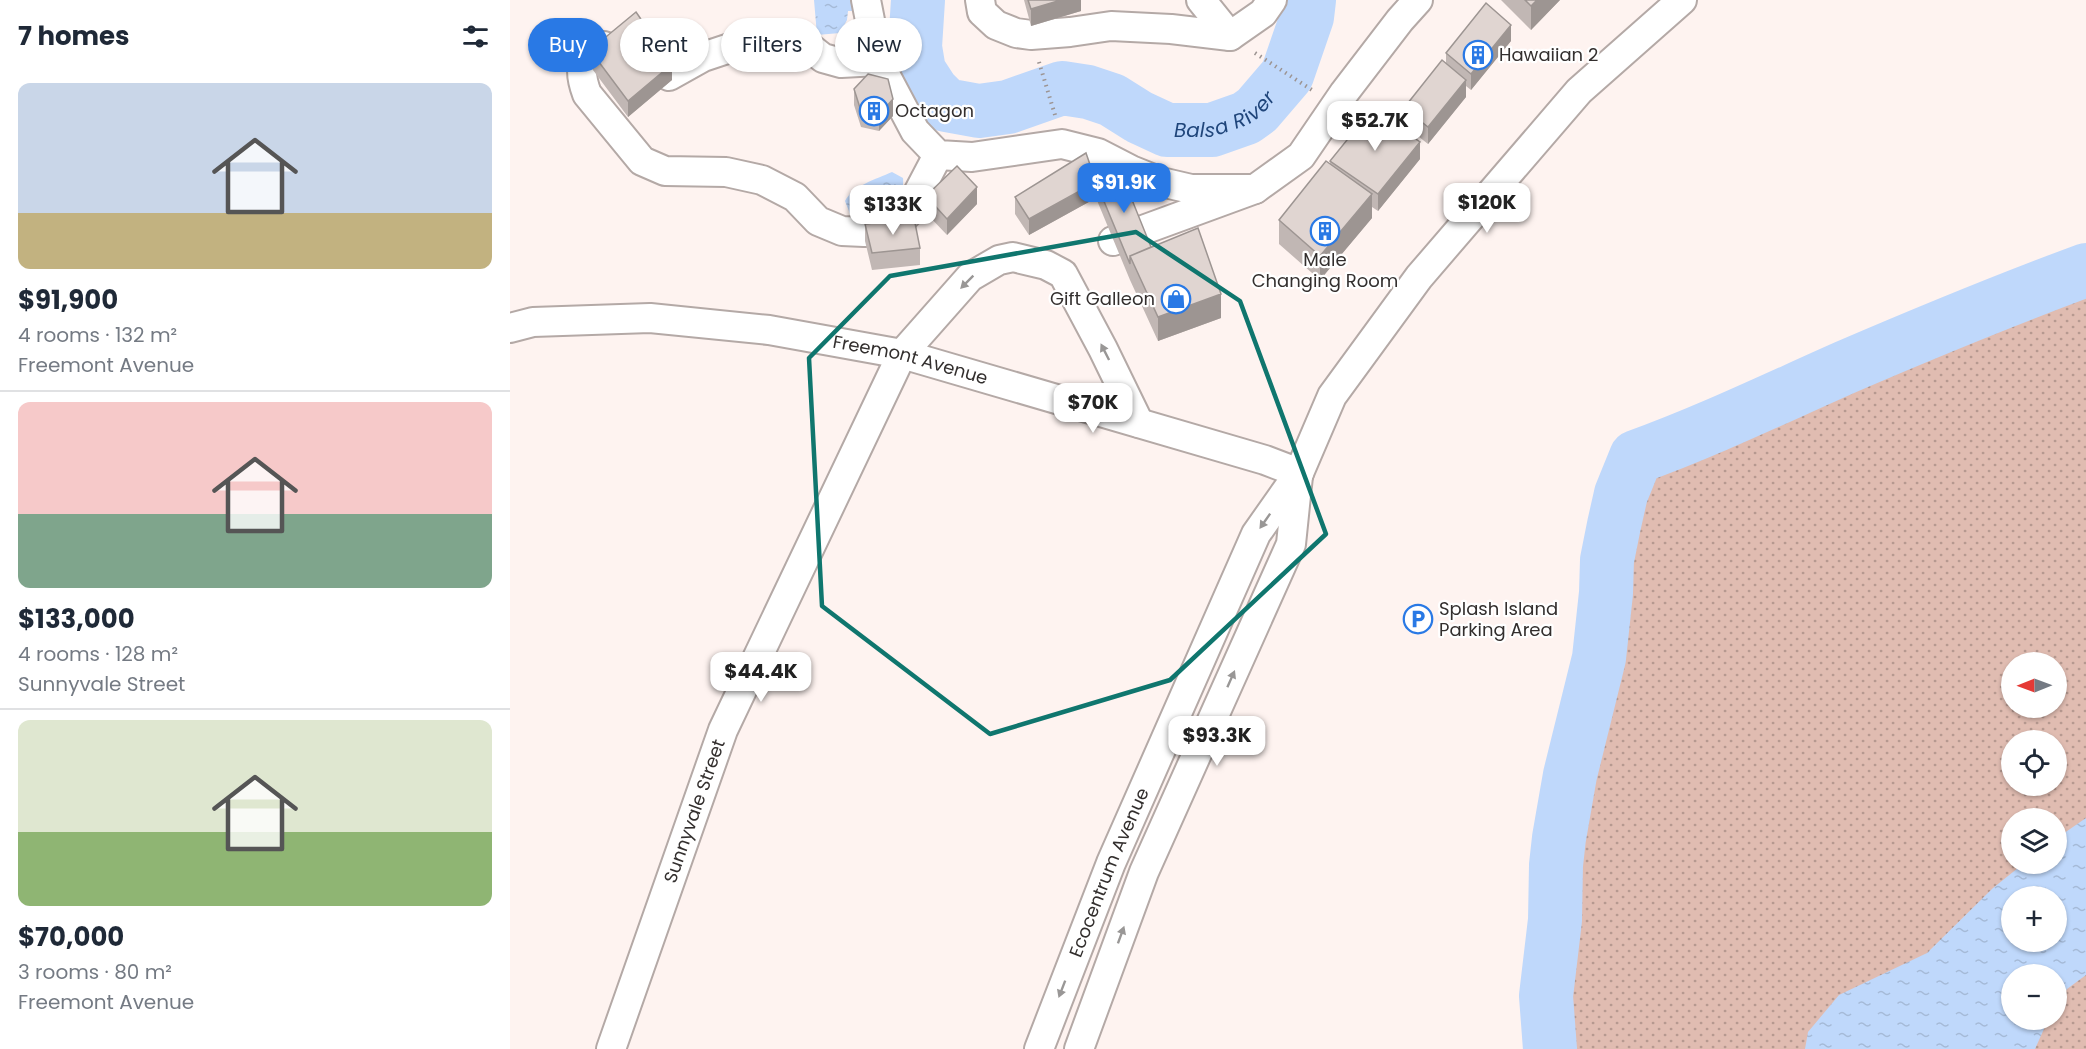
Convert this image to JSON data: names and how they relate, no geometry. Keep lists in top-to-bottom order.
{
  "streets": {
    "street": ["Freemont Avenue", "Sunnyvale Street", "Ecocentrum Avenue"]
  },
  "crossings": [
    ["Freemont Avenue", "Sunnyvale Street"],
    ["Freemont Avenue", "Ecocentrum Avenue"]
  ],
  "water": ["Balsa River"],
  "places": {
    "building": ["Hawaiian 2", "Octagon", "Male Changing Room"],
    "shop": ["Gift Galleon"],
    "parking": ["Splash Island Parking Area"]
  },
  "north": "left",
  "page": {
    "heading": "7 homes",
    "chip": [
      "Buy",
      "Rent",
      "Filters",
      "New"
    ],
    "list": [
      {
        "name": "$91,900",
        "note": "4 rooms · 132 m² · Freemont Avenue"
      },
      {
        "name": "$133,000",
        "note": "4 rooms · 128 m² · Sunnyvale Street"
      },
      {
        "name": "$70,000",
        "note": "3 rooms · 80 m² · Freemont Avenue"
      }
    ],
    "price": [
      "$52.7K",
      "$91.9K",
      "$120K",
      "$133K",
      "$70K",
      "$44.4K",
      "$93.3K"
    ],
    "map_buttons": ["+", "−"]
  }
}
